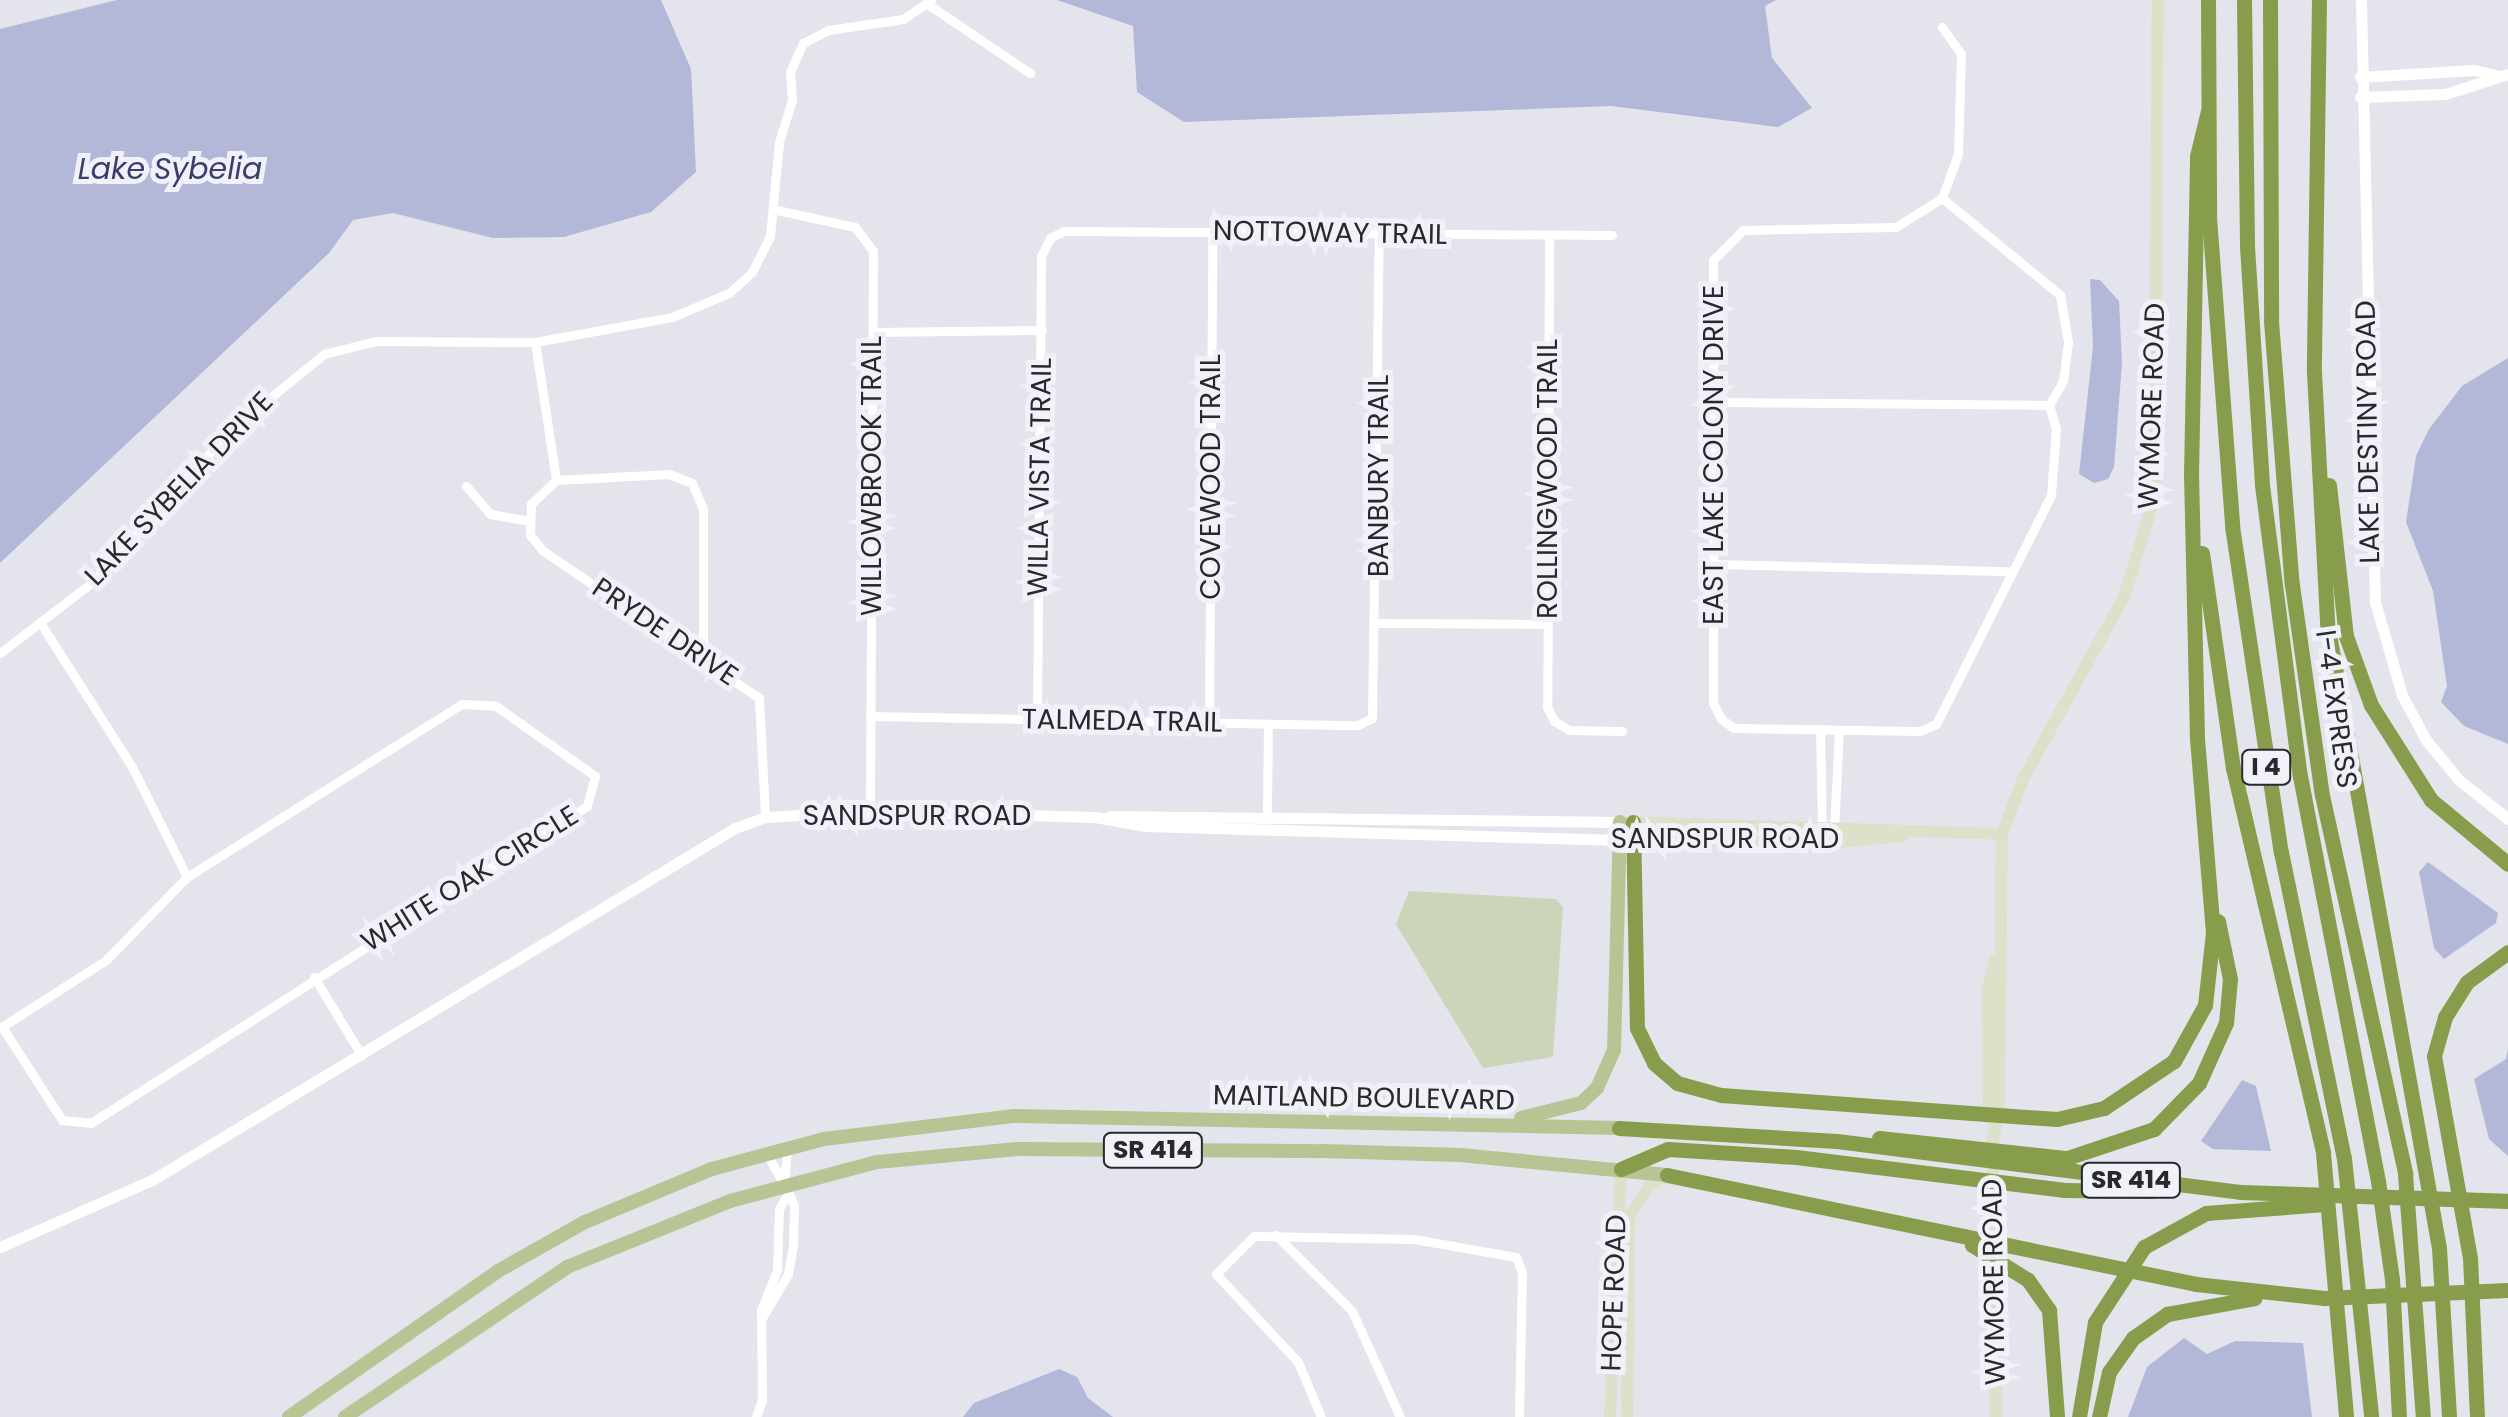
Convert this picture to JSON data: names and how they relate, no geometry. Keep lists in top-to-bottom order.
{
  "streets": {
    "highway": [
      "I-4 EXPRESS",
      "I 4",
      "MAITLAND BOULEVARD",
      "SR 414"
    ],
    "main road": ["WYMORE ROAD", "SANDSPUR ROAD", "HOPE ROAD"],
    "street": [
      "NOTTOWAY TRAIL",
      "LAKE DESTINY ROAD",
      "EAST LAKE COLONY DRIVE",
      "WILLOWBROOK TRAIL",
      "BANBURY TRAIL",
      "WILLA VISTA TRAIL",
      "COVEWOOD TRAIL",
      "ROLLINGWOOD TRAIL",
      "LAKE SYBELIA DRIVE",
      "PRYDE DRIVE",
      "TALMEDA TRAIL",
      "WHITE OAK CIRCLE"
    ]
  },
  "crossings": [
    ["NOTTOWAY TRAIL", "BANBURY TRAIL"],
    ["NOTTOWAY TRAIL", "WILLA VISTA TRAIL"],
    ["NOTTOWAY TRAIL", "COVEWOOD TRAIL"],
    ["NOTTOWAY TRAIL", "ROLLINGWOOD TRAIL"],
    ["WYMORE ROAD", "SANDSPUR ROAD"],
    ["WILLOWBROOK TRAIL", "LAKE SYBELIA DRIVE"],
    ["WILLOWBROOK TRAIL", "TALMEDA TRAIL"],
    ["WILLOWBROOK TRAIL", "SANDSPUR ROAD"],
    ["BANBURY TRAIL", "TALMEDA TRAIL"],
    ["WILLA VISTA TRAIL", "TALMEDA TRAIL"],
    ["COVEWOOD TRAIL", "TALMEDA TRAIL"],
    ["PRYDE DRIVE", "SANDSPUR ROAD"],
    ["MAITLAND BOULEVARD", "HOPE ROAD"]
  ],
  "water": ["Lake Sybelia"]
}
